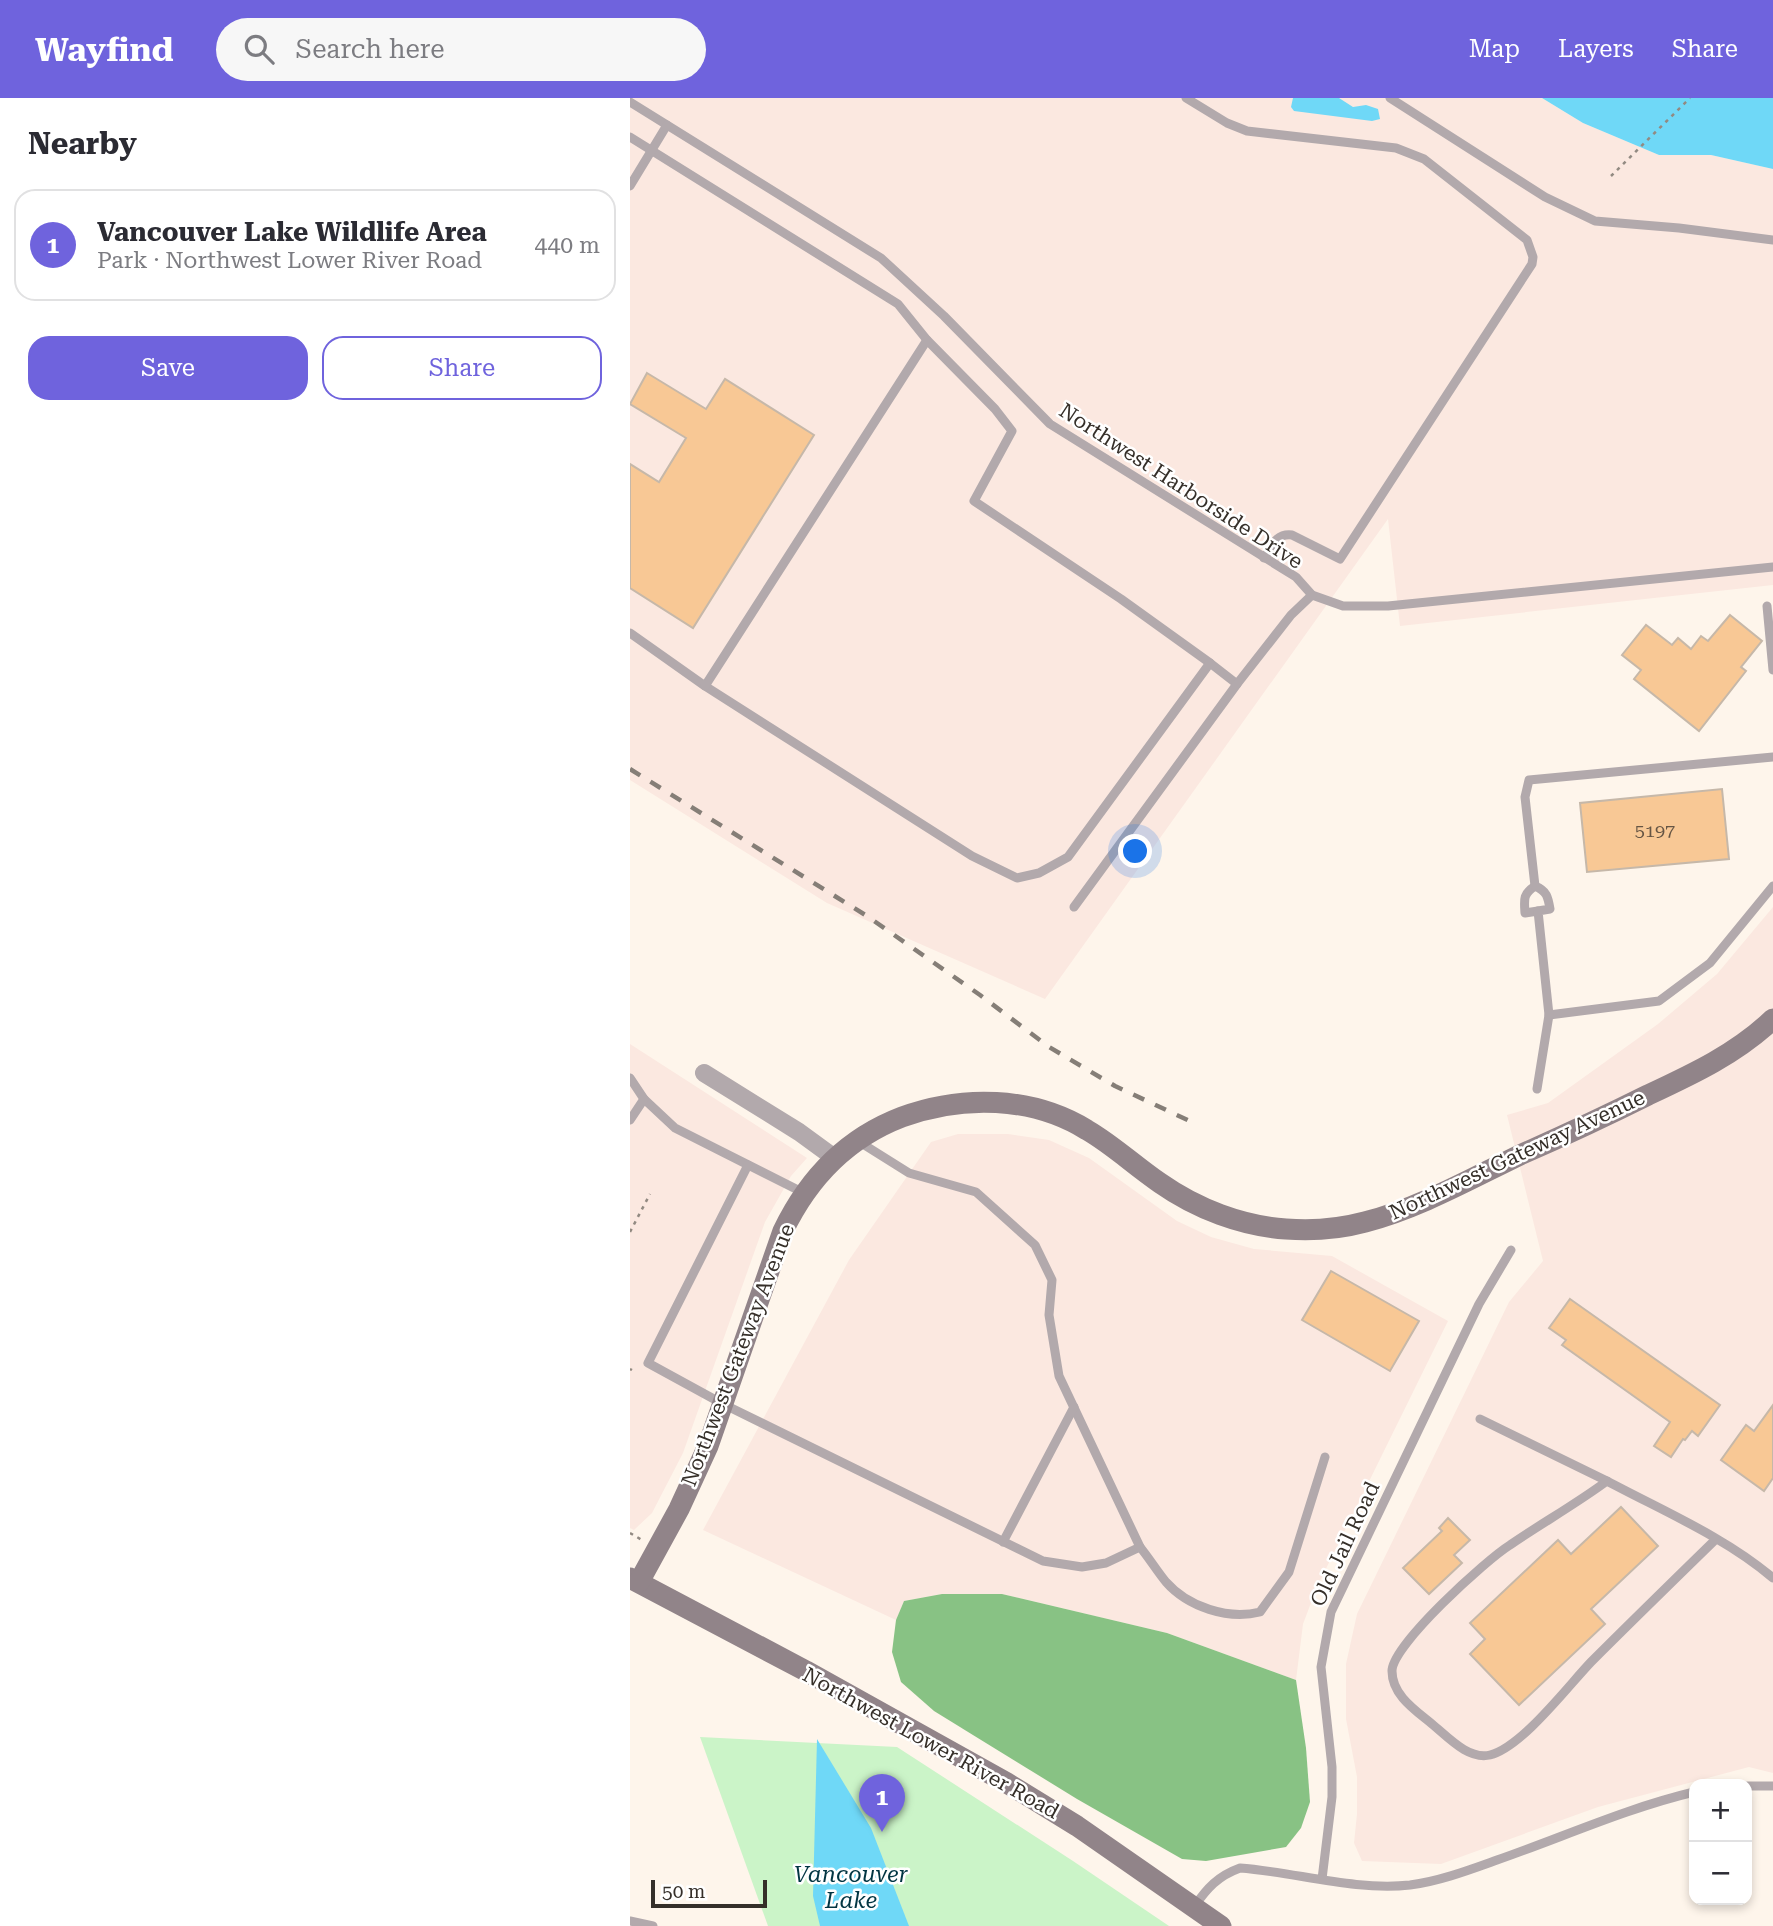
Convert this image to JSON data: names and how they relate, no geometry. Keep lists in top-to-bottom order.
{
  "streets": {
    "street": ["Northwest Gateway Avenue", "Northwest Lower River Road"],
    "lane": ["Northwest Harborside Drive", "Old Jail Road"]
  },
  "crossings": [
    ["Northwest Gateway Avenue", "Northwest Lower River Road"]
  ],
  "water": ["Vancouver Lake"],
  "house_numbers": ["5197"],
  "scale_bar": "50 m",
  "page": {
    "header": "Wayfind",
    "search": "Search here",
    "nav": ["Map", "Layers", "Share"],
    "heading": "Nearby",
    "list": [
      {
        "mark": "1",
        "name": "Vancouver Lake Wildlife Area",
        "note": "Park · Northwest Lower River Road",
        "value": "440 m"
      }
    ],
    "buttons": ["Save", "Share"],
    "pins": "1",
    "map_buttons": ["+", "−"],
    "scale": "50 m"
  }
}
